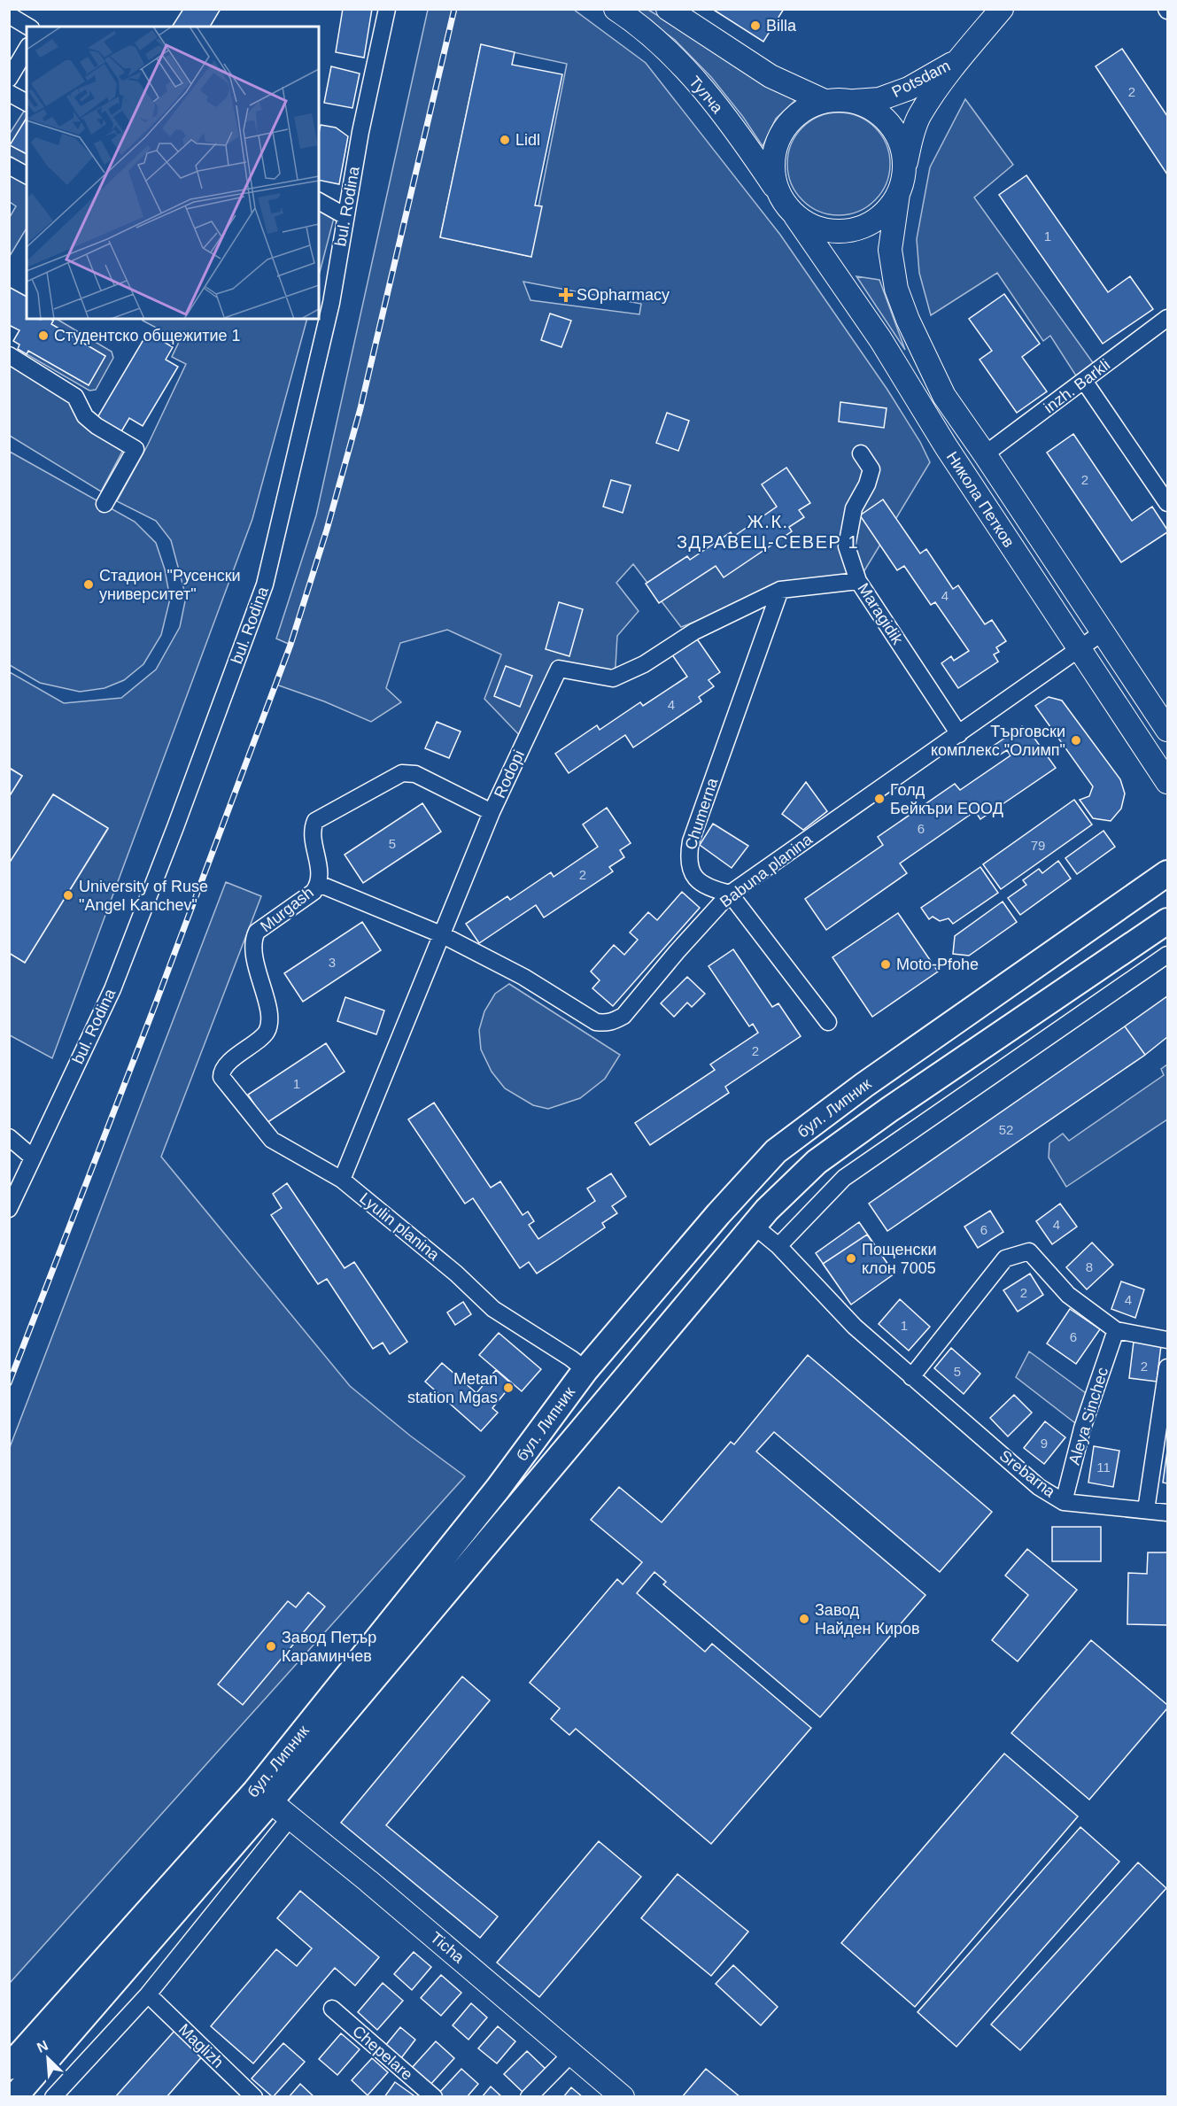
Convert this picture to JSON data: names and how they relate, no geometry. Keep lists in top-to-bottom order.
{
  "streets": {
    "main road": [
      "Potsdam",
      "Тулча",
      "Никола Петков",
      "бул. Липник",
      "Ticha"
    ],
    "street": [
      "bul. Rodina",
      "inzh. Barkli",
      "Maragidik",
      "Rodopi",
      "Chumerna",
      "Babuna planina",
      "Murgash",
      "Lyulin planina",
      "Aleya Sinchec",
      "Srebarna",
      "Maglizh",
      "Chepelare"
    ]
  },
  "crossings": [
    ["Potsdam", "Тулча"],
    ["Potsdam", "Никола Петков"],
    ["Тулча", "Никола Петков"],
    ["inzh. Barkli", "Никола Петков"],
    ["Никола Петков", "Babuna planina"],
    ["Maragidik", "Rodopi"],
    ["Maragidik", "Babuna planina"],
    ["Rodopi", "Chumerna"],
    ["Rodopi", "Babuna planina"],
    ["Rodopi", "Murgash"],
    ["Rodopi", "Lyulin planina"],
    ["Chumerna", "Babuna planina"],
    ["Murgash", "Lyulin planina"],
    ["бул. Липник", "Lyulin planina"],
    ["бул. Липник", "Srebarna"],
    ["бул. Липник", "Ticha"],
    ["Aleya Sinchec", "Srebarna"]
  ],
  "districts": ["Ж.К. ЗДРАВЕЦ-СЕВЕР 1"],
  "places": {
    "other": [
      "Billa",
      "Lidl",
      "Студентско общежитие 1",
      "Стадион \"Русенски университет\"",
      "Търговски комплекс \"Олимп\"",
      "Голд Бейкъри ЕООД",
      "University of Ruse \"Angel Kanchev\"",
      "Moto-Pfohe",
      "Пощенски клон 7005",
      "Metan station Mgas",
      "Завод Найден Киров",
      "Завод Петър Караминчев"
    ],
    "health": ["SOpharmacy"]
  },
  "house_numbers": [
    "2",
    "1",
    "2",
    "4",
    "4",
    "6",
    "5",
    "79",
    "2",
    "3",
    "2",
    "1",
    "52",
    "4",
    "6",
    "8",
    "2",
    "4",
    "1",
    "6",
    "2",
    "5",
    "9",
    "11"
  ],
  "north": "top left"
}
